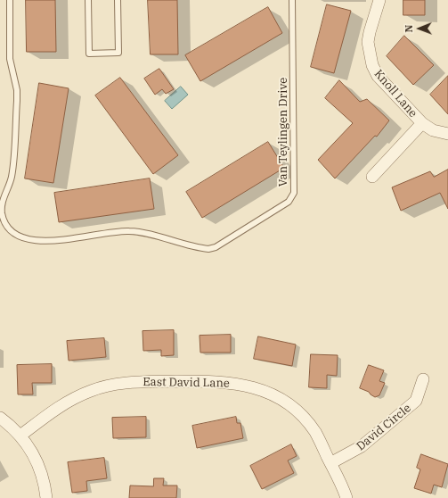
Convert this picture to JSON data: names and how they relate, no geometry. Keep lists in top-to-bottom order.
{
  "streets": {
    "street": ["Knoll Lane", "East David Lane", "David Circle"],
    "lane": ["Van Teylingen Drive"]
  },
  "crossings": [
    ["East David Lane", "David Circle"]
  ],
  "north": "left"
}
